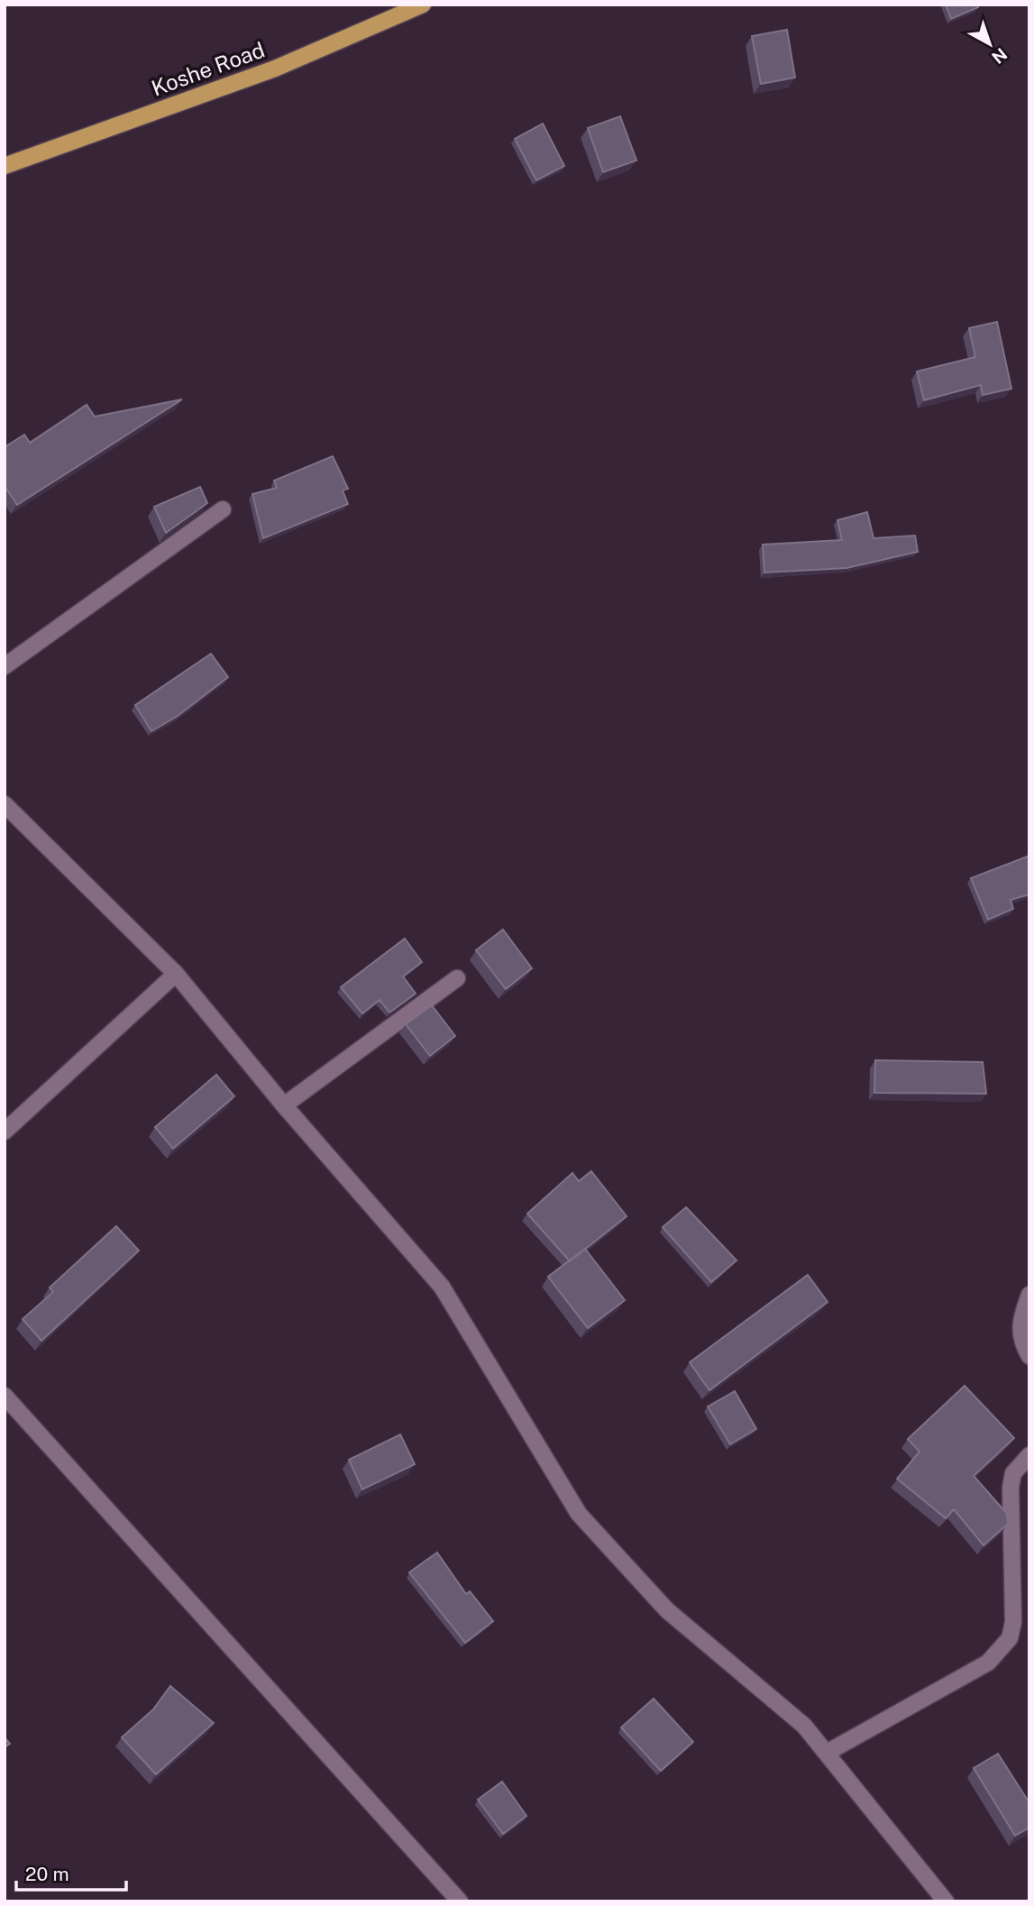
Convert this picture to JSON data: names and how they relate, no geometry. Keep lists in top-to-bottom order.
{
  "streets": {
    "main road": ["Koshe Road"]
  },
  "scale_bar": "20 m",
  "north": "bottom right"
}
